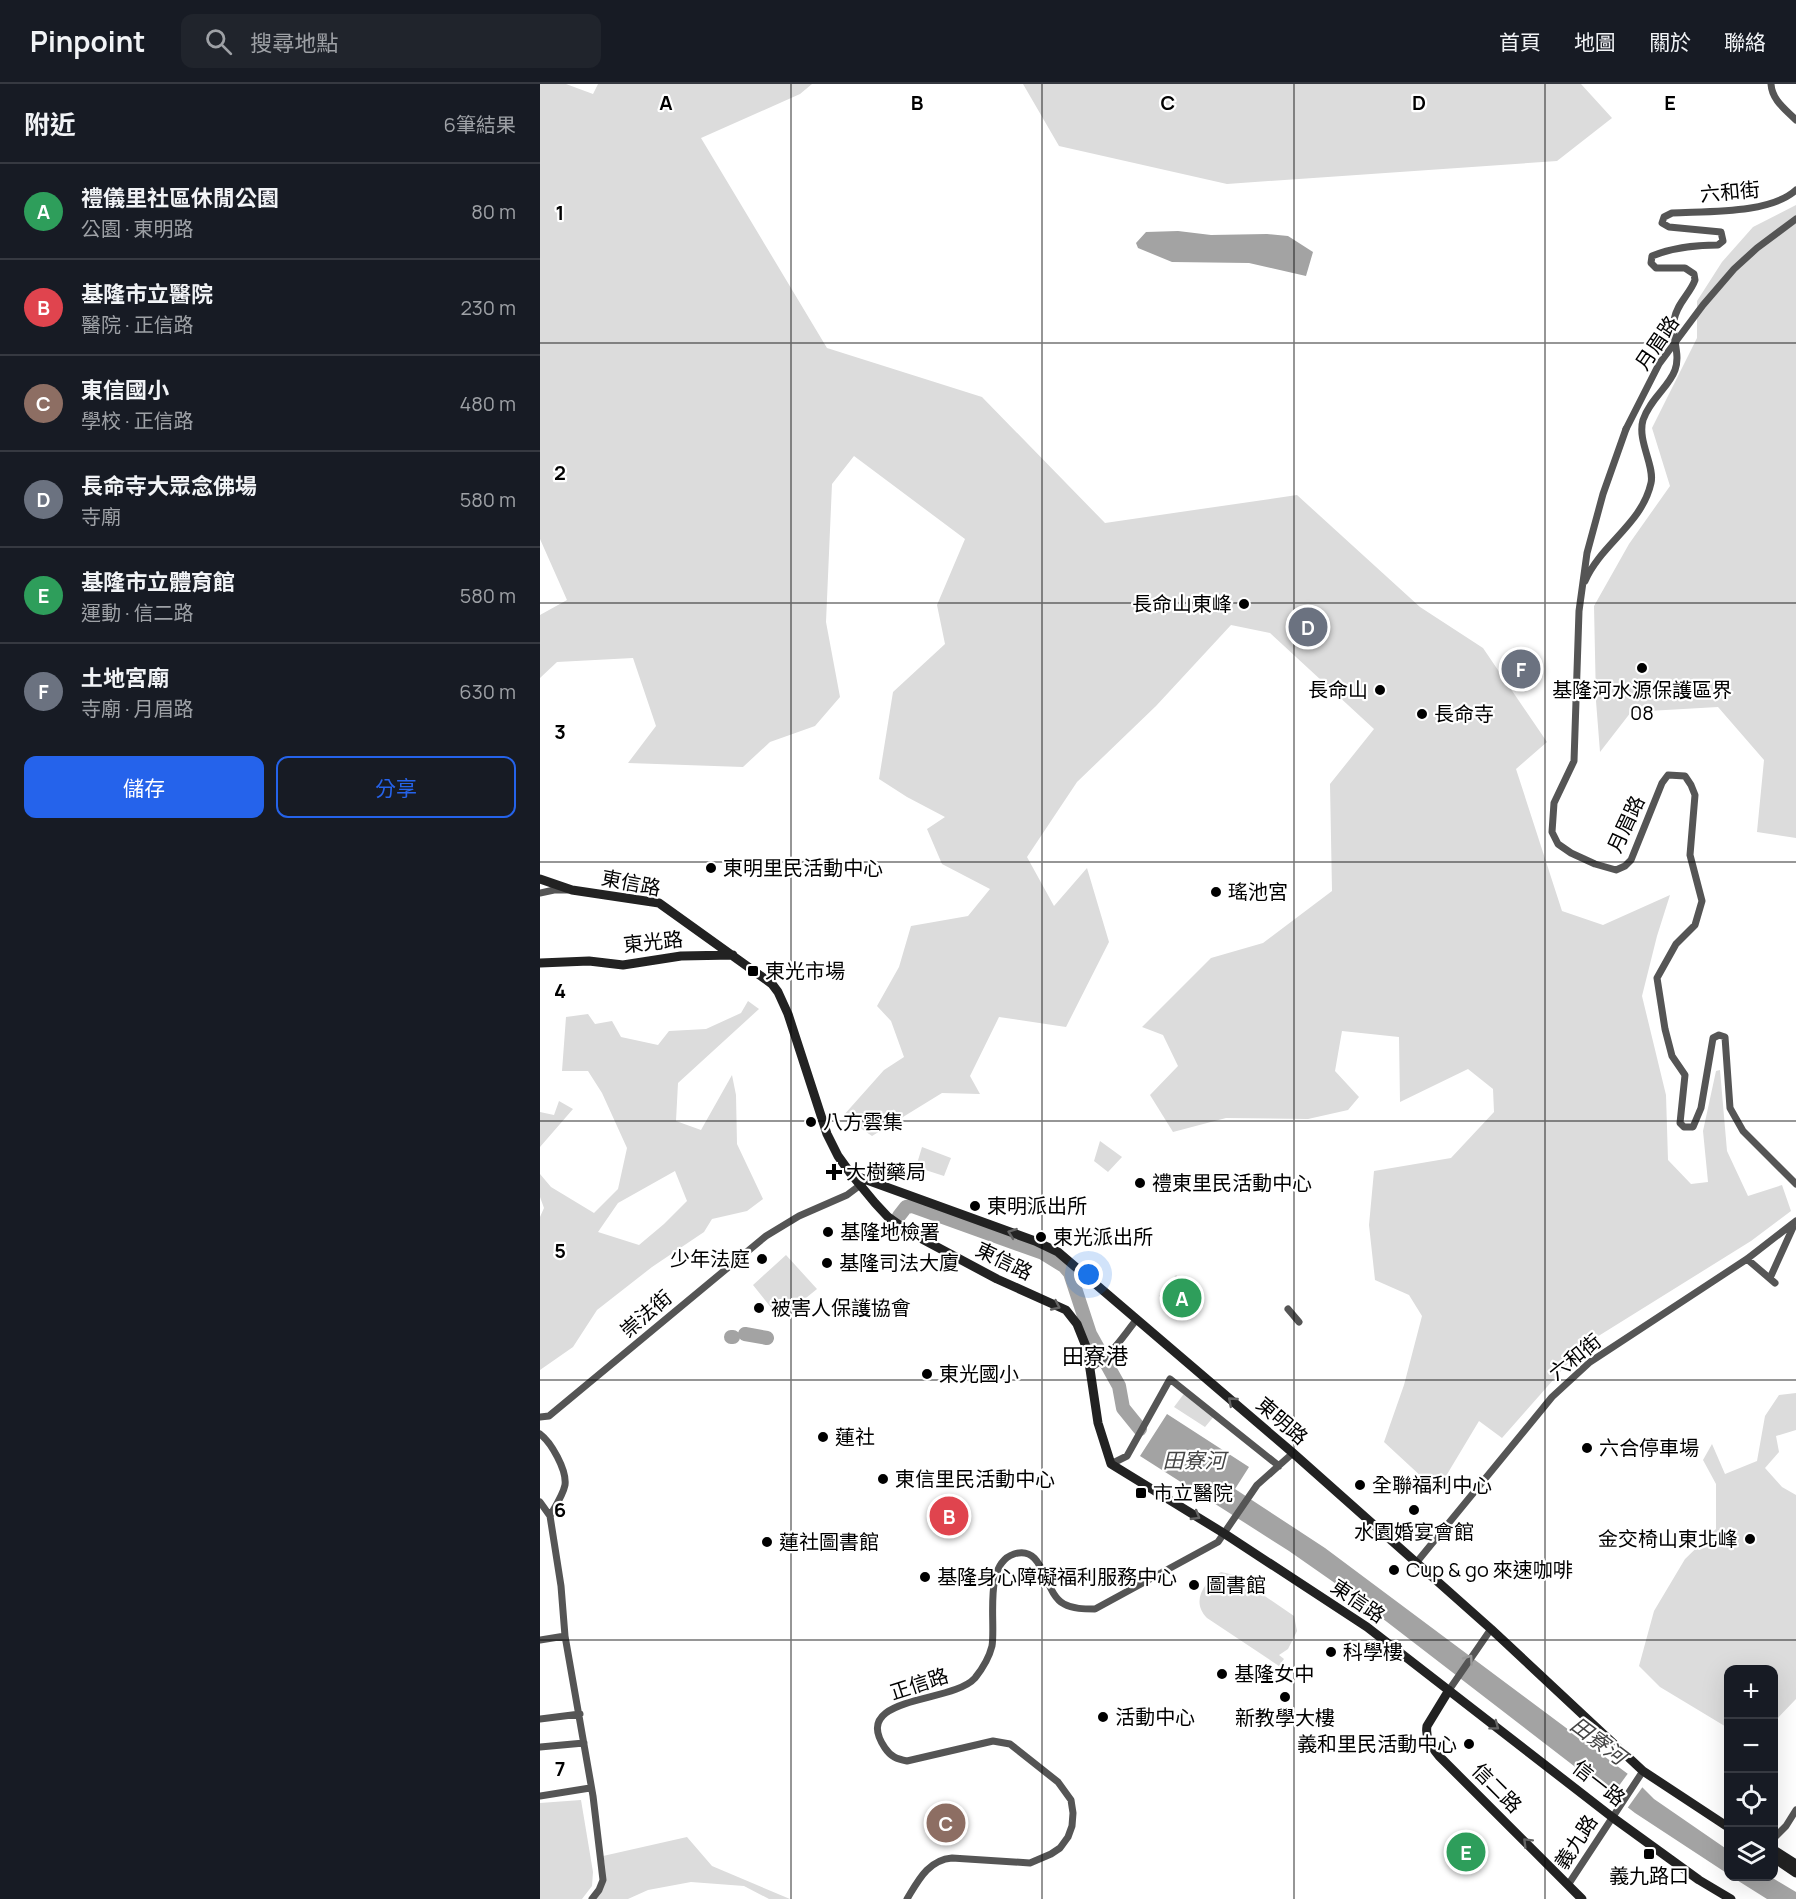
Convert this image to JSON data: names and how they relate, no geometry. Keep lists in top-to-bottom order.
{
  "streets": {
    "street": [
      "六和街",
      "月眉路",
      "東信路",
      "東光路",
      "崇法街",
      "東明路",
      "正信路",
      "信一路",
      "信二路",
      "義九路"
    ]
  },
  "crossings": [
    ["六和街", "月眉路"],
    ["六和街", "東明路"],
    ["東信路", "東光路"],
    ["東信路", "崇法街"],
    ["東信路", "東明路"],
    ["東信路", "正信路"],
    ["東信路", "信一路"],
    ["東信路", "信二路"],
    ["崇法街", "東明路"],
    ["東明路", "義九路"],
    ["信一路", "信二路"],
    ["信一路", "義九路"],
    ["信二路", "義九路"]
  ],
  "one_way": ["東明路", "信一路", "信二路"],
  "districts": ["田寮港"],
  "water": ["田寮河"],
  "places": {
    "other": [
      "長命山東峰",
      "基隆河水源保護區界 08",
      "長命山",
      "長命寺",
      "東明里民活動中心",
      "瑤池宮",
      "八方雲集",
      "禮東里民活動中心",
      "東明派出所",
      "基隆地檢署",
      "東光派出所",
      "少年法庭",
      "基隆司法大廈",
      "被害人保護協會",
      "東光國小",
      "蓮社",
      "六合停車場",
      "東信里民活動中心",
      "全聯福利中心",
      "水園婚宴會館",
      "金交椅山東北峰",
      "蓮社圖書館",
      "Cup & go 來速咖啡",
      "基隆身心障礙福利服務中心",
      "圖書館",
      "科學樓",
      "基隆女中",
      "新教學大樓",
      "活動中心",
      "義和里民活動中心"
    ],
    "transit": ["東光市場", "市立醫院", "義九路口"],
    "health": ["大樹藥局"]
  },
  "page": {
    "header": "Pinpoint",
    "search": "搜尋地點",
    "nav": [
      "首頁",
      "地圖",
      "關於",
      "聯絡"
    ],
    "heading": ["附近", "6筆結果"],
    "list": [
      {
        "mark": "A",
        "name": "禮儀里社區休閒公園",
        "note": "公園 · 東明路",
        "value": "80 m"
      },
      {
        "mark": "B",
        "name": "基隆市立醫院",
        "note": "醫院 · 正信路",
        "value": "230 m"
      },
      {
        "mark": "C",
        "name": "東信國小",
        "note": "學校 · 正信路",
        "value": "480 m"
      },
      {
        "mark": "D",
        "name": "長命寺大眾念佛場",
        "note": "寺廟",
        "value": "580 m"
      },
      {
        "mark": "E",
        "name": "基隆市立體育館",
        "note": "運動 · 信二路",
        "value": "580 m"
      },
      {
        "mark": "F",
        "name": "土地宮廟",
        "note": "寺廟 · 月眉路",
        "value": "630 m"
      }
    ],
    "pins": [
      "D",
      "F",
      "A",
      "B",
      "C",
      "E"
    ],
    "buttons": ["儲存", "分享"],
    "map_buttons": ["+", "−"]
  },
  "grid": {
    "columns": [
      "A",
      "B",
      "C",
      "D",
      "E"
    ],
    "rows": [
      "1",
      "2",
      "3",
      "4",
      "5",
      "6",
      "7"
    ]
  }
}
